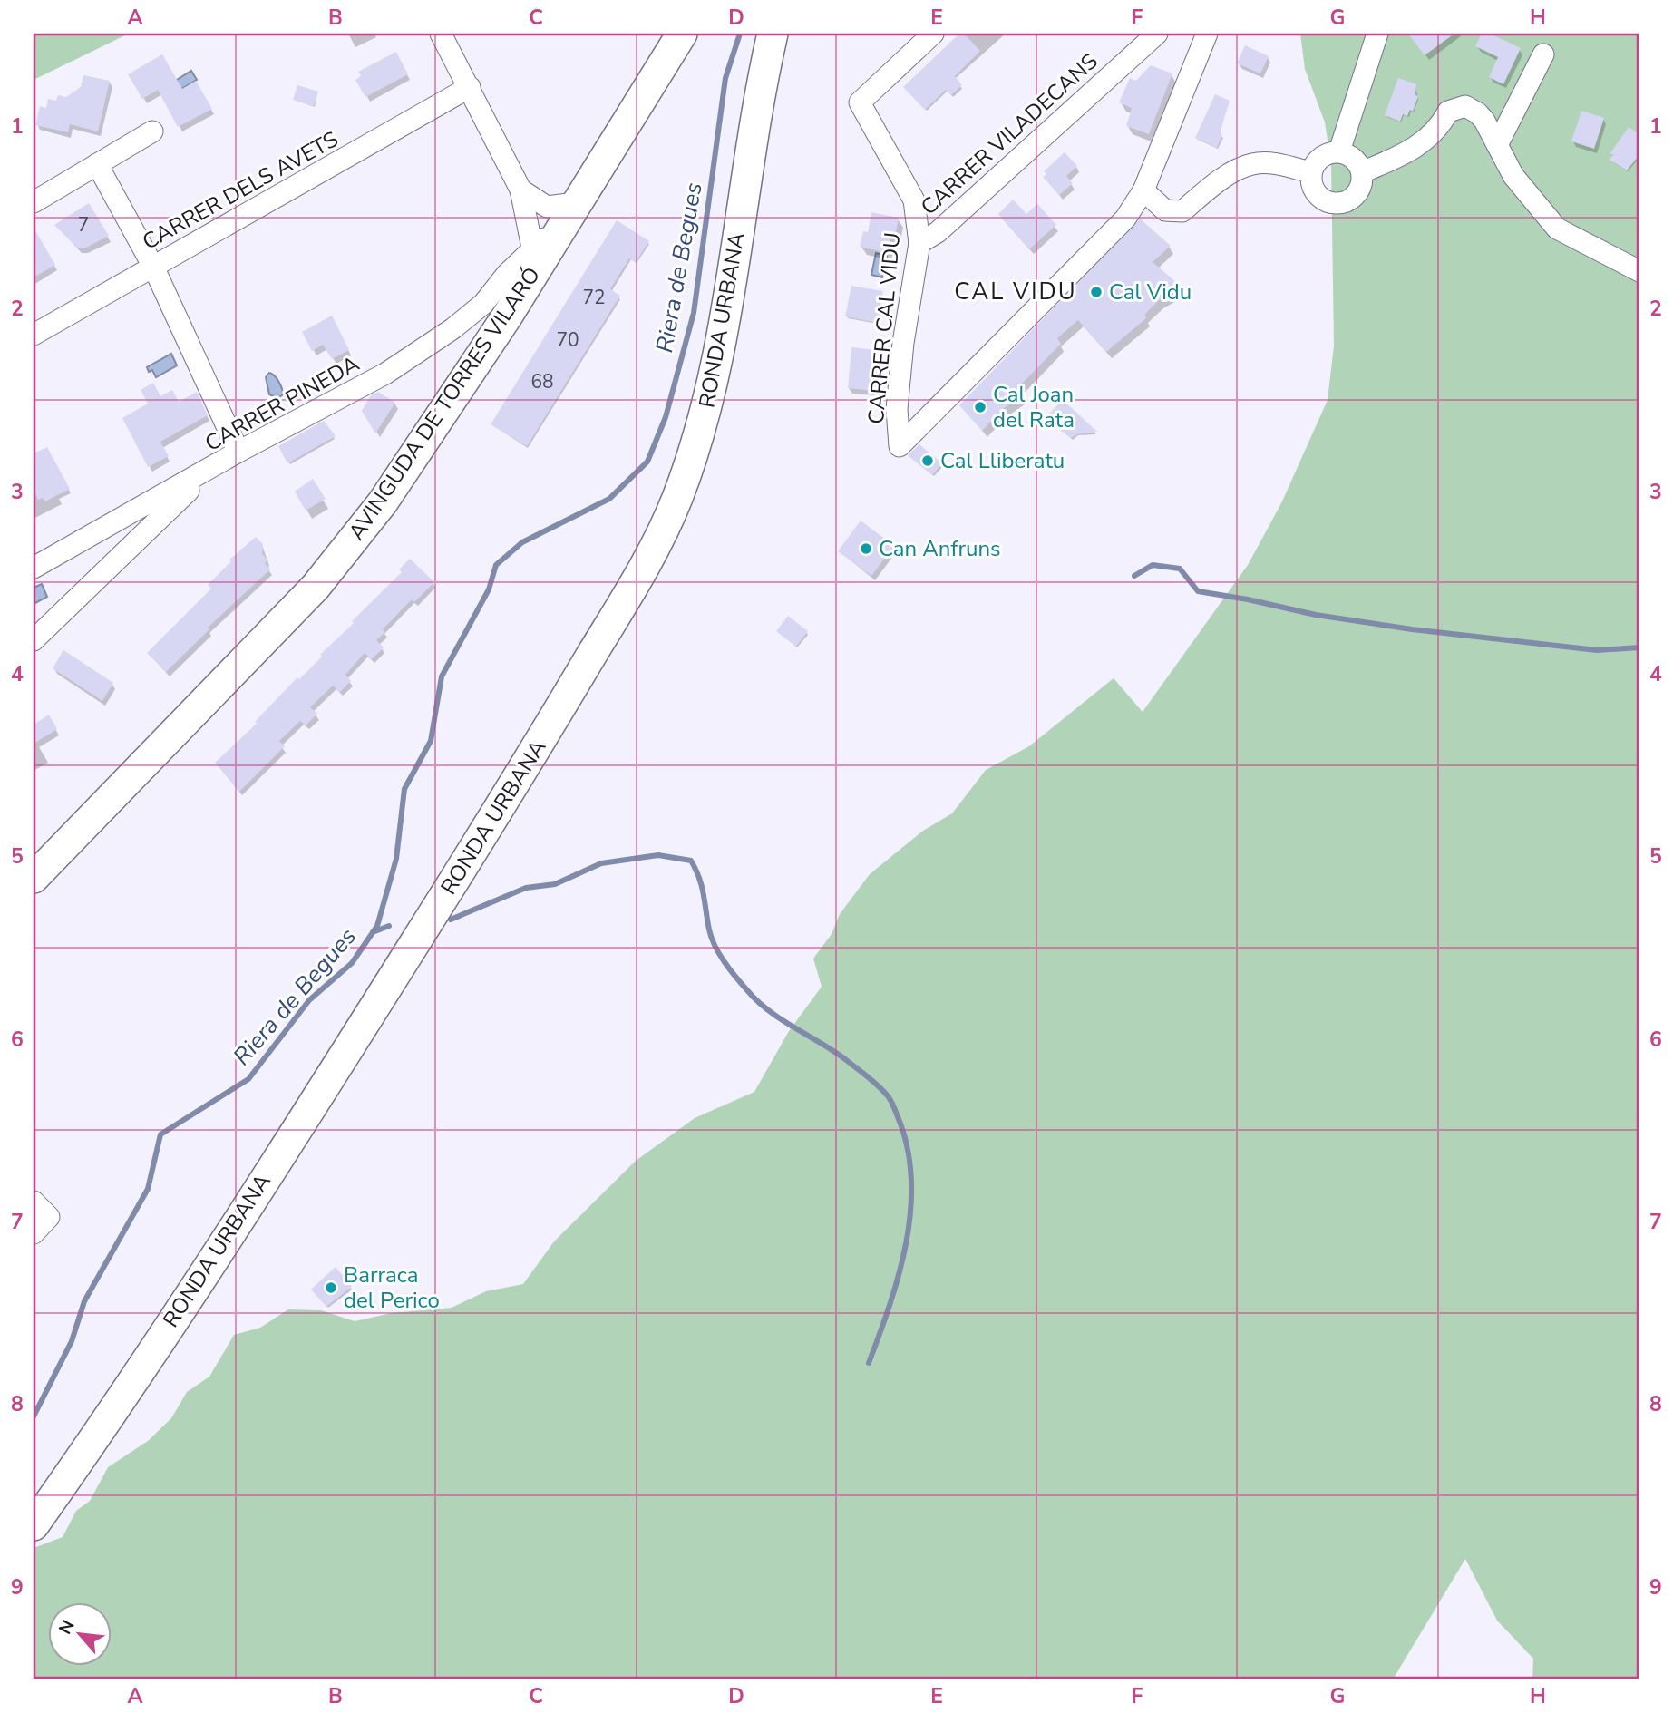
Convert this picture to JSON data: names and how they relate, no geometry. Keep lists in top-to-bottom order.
{
  "streets": {
    "main road": ["RONDA URBANA", "AVINGUDA DE TORRES VILARÓ"],
    "street": [
      "CARRER VILADECANS",
      "CARRER DELS AVETS",
      "CARRER CAL VIDU",
      "CARRER PINEDA"
    ]
  },
  "crossings": [
    ["CARRER VILADECANS", "CARRER CAL VIDU"],
    ["CARRER PINEDA", "AVINGUDA DE TORRES VILARÓ"]
  ],
  "districts": ["CAL VIDU"],
  "water": ["Riera de Begues"],
  "places": [
    "Cal Vidu",
    "Cal Joan del Rata",
    "Cal Lliberatu",
    "Can Anfruns",
    "Barraca del Perico"
  ],
  "house_numbers": [
    "7",
    "72",
    "70",
    "68"
  ],
  "north": "top left",
  "grid": {
    "columns": [
      "A",
      "B",
      "C",
      "D",
      "E",
      "F",
      "G",
      "H"
    ],
    "rows": [
      "1",
      "2",
      "3",
      "4",
      "5",
      "6",
      "7",
      "8",
      "9"
    ]
  }
}
